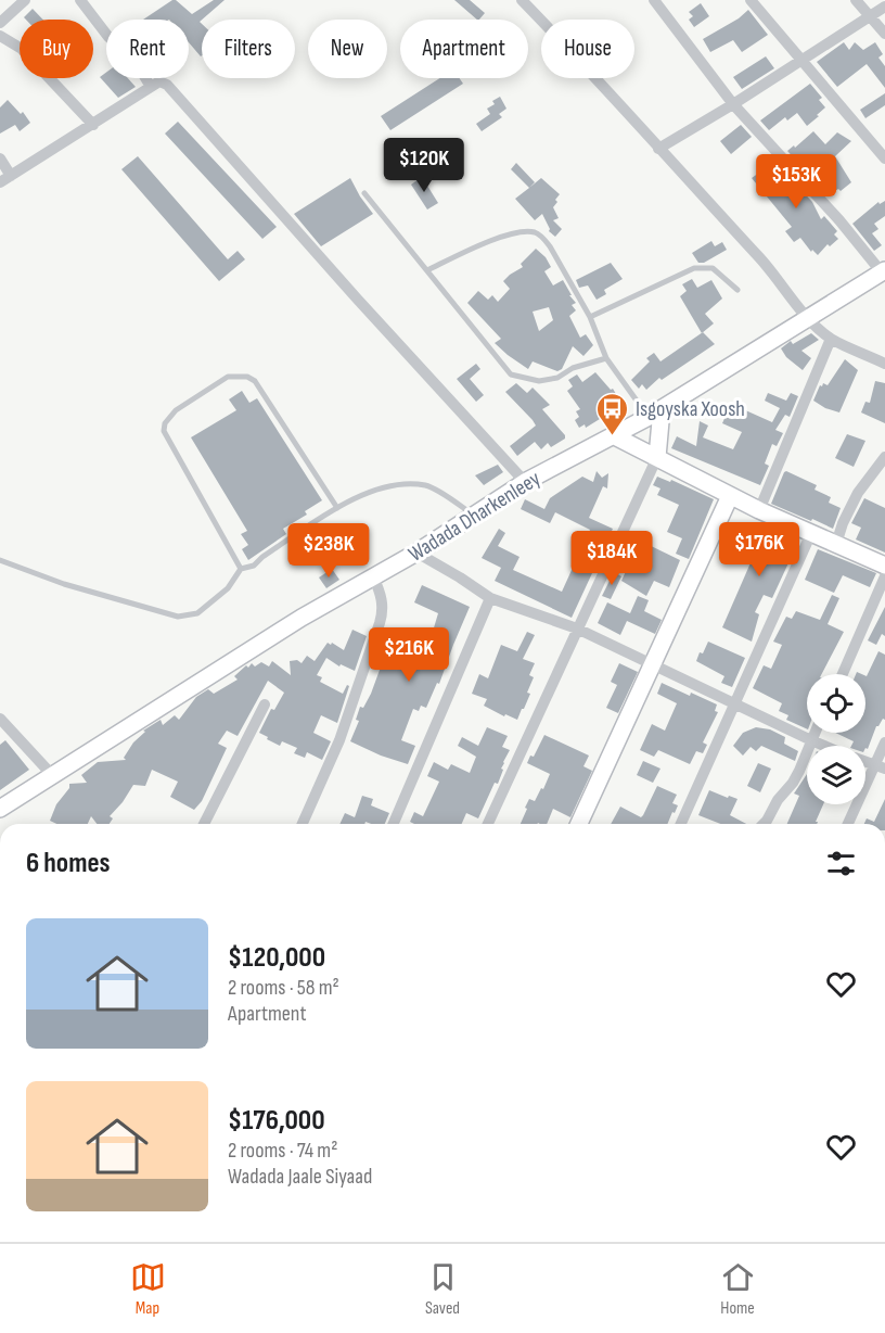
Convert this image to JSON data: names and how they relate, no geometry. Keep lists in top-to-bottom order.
{
  "streets": {
    "main road": ["Wadada Dharkenleey"]
  },
  "places": {
    "bus stop": ["Isgoyska Xoosh"]
  },
  "page": {
    "chip": [
      "Buy",
      "Rent",
      "Filters",
      "New",
      "Apartment",
      "House"
    ],
    "price": [
      "$120K",
      "$153K",
      "$176K",
      "$238K",
      "$184K",
      "$216K"
    ],
    "heading": "6 homes",
    "list": [
      {
        "name": "$120,000",
        "note": "2 rooms · 58 m² · Apartment"
      },
      {
        "name": "$176,000",
        "note": "2 rooms · 74 m² · Wadada Jaale Siyaad"
      }
    ],
    "tabs": ["Map", "Saved", "Home"]
  }
}
